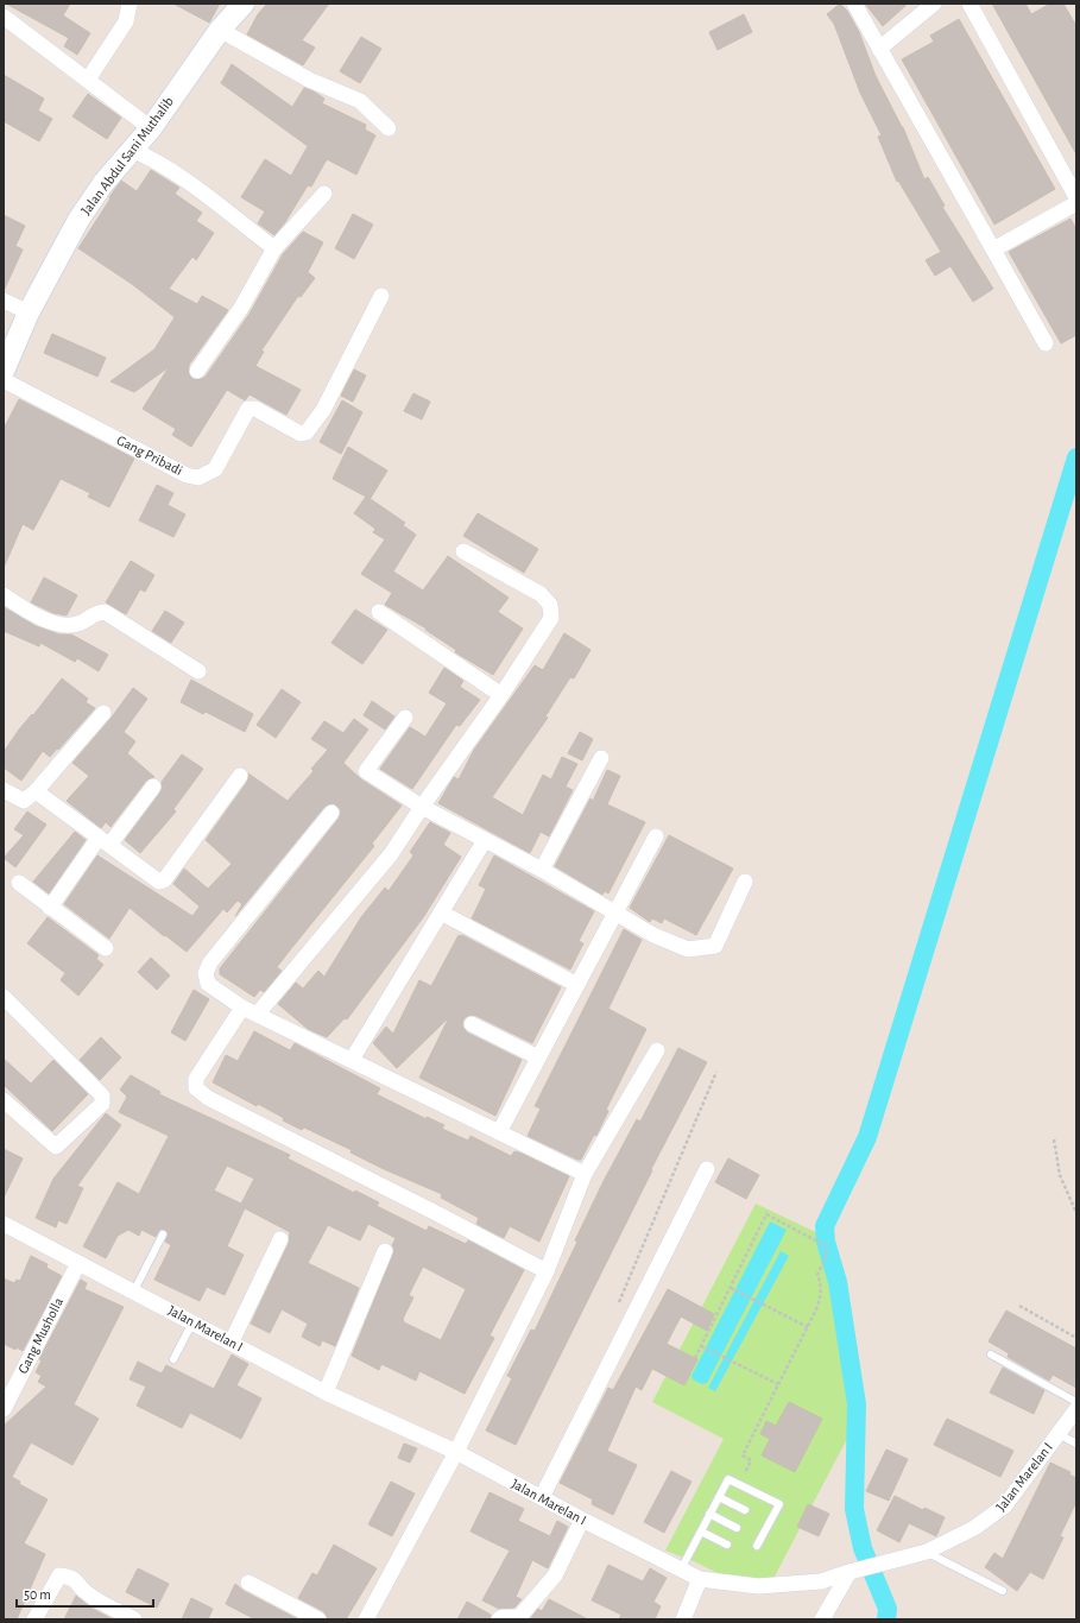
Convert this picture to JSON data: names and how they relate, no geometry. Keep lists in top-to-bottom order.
{
  "streets": {
    "street": [
      "Jalan Abdul Sani Muthalib",
      "Gang Pribadi",
      "Jalan Marelan I",
      "Gang Musholla"
    ]
  },
  "crossings": [
    ["Jalan Marelan I", "Gang Musholla"]
  ],
  "scale_bar": "50 m"
}
